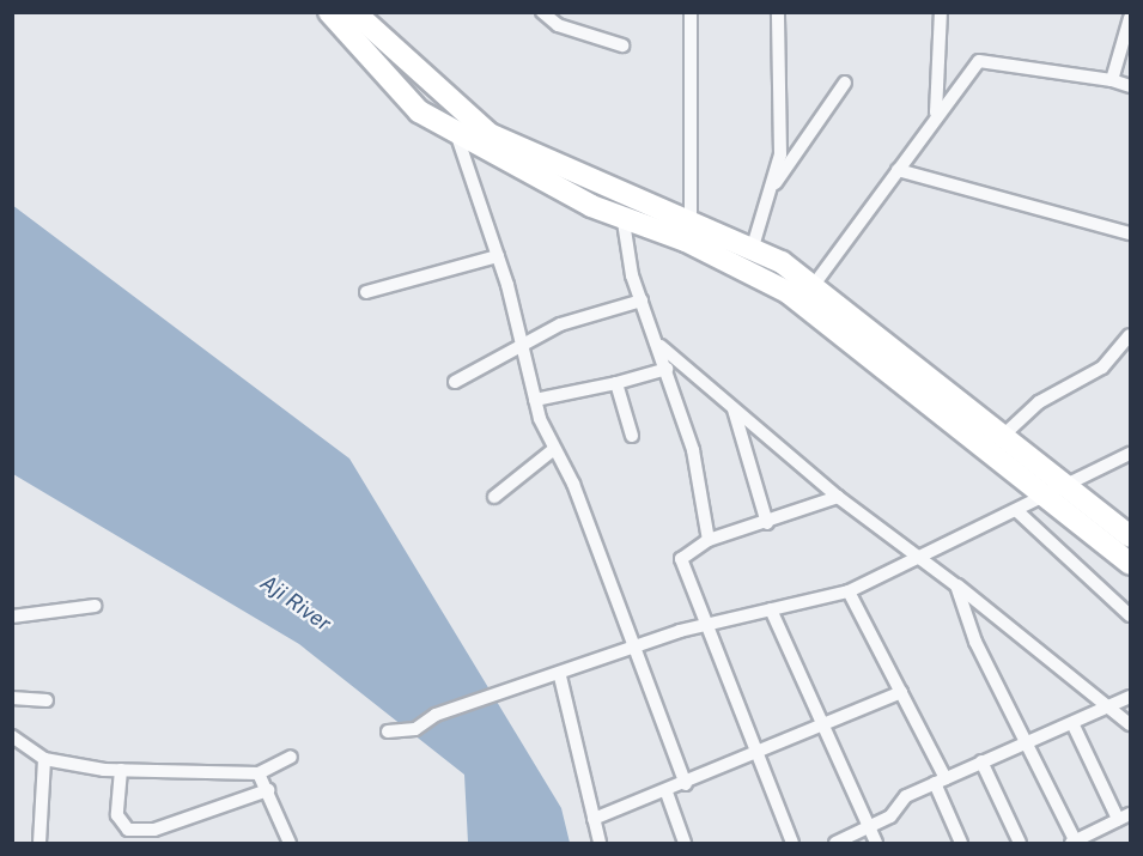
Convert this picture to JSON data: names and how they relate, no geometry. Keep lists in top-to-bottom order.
{
  "water": ["Aji River"]
}
